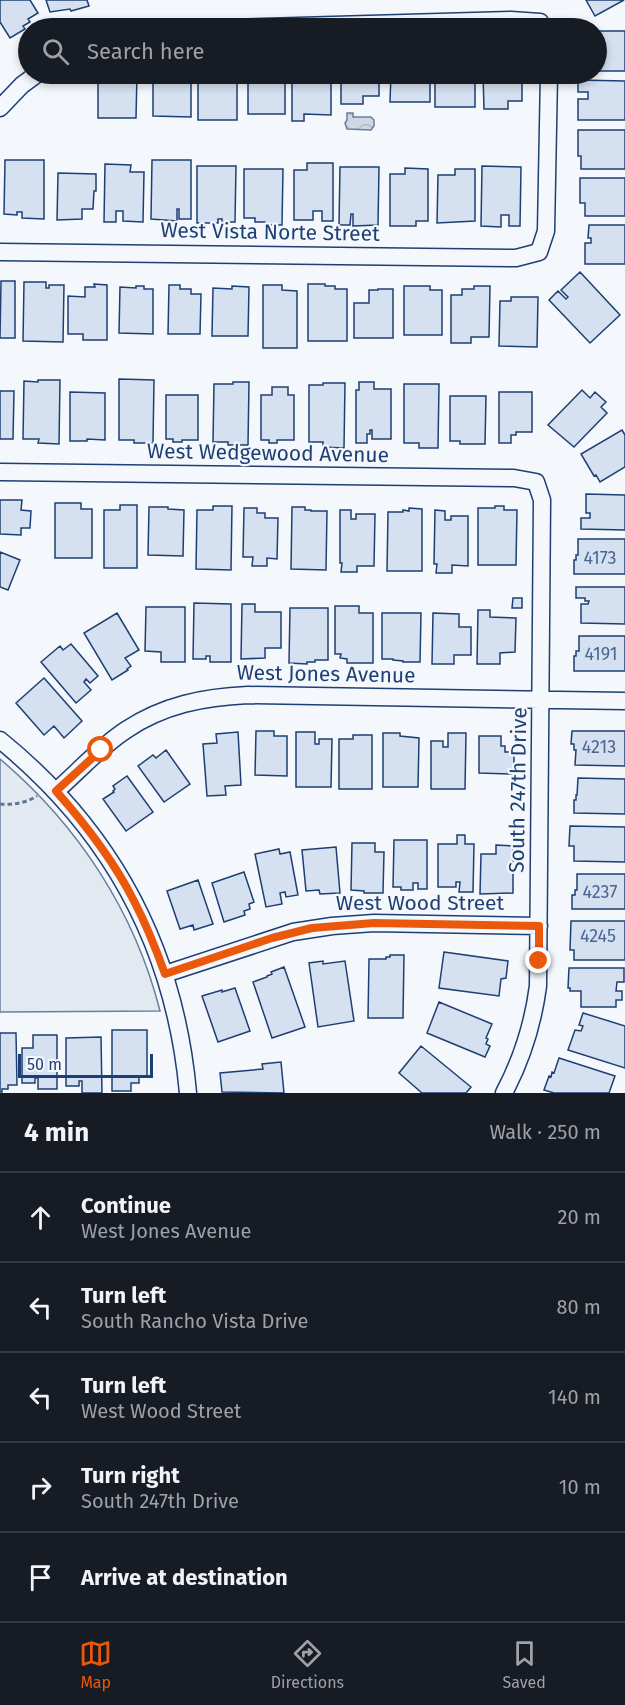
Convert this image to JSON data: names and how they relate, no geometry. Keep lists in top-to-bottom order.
{
  "streets": {
    "street": [
      "West Vista Norte Street",
      "West Wedgewood Avenue",
      "West Jones Avenue",
      "South 247th Drive",
      "West Wood Street"
    ]
  },
  "crossings": [
    ["West Wedgewood Avenue", "South 247th Drive"],
    ["West Jones Avenue", "South 247th Drive"],
    ["South 247th Drive", "West Wood Street"]
  ],
  "house_numbers": [
    "4173",
    "4191",
    "4213",
    "4237",
    "4245"
  ],
  "scale_bar": "50 m",
  "page": {
    "search": "Search here",
    "scale": "50 m",
    "heading": ["4 min", "Walk · 250 m"],
    "list": [
      ["Continue", "West Jones Avenue", "20 m"],
      ["Turn left", "South Rancho Vista Drive", "80 m"],
      ["Turn left", "West Wood Street", "140 m"],
      ["Turn right", "South 247th Drive", "10 m"],
      "Arrive at destination"
    ],
    "nav": ["Map", "Directions", "Saved"]
  }
}
